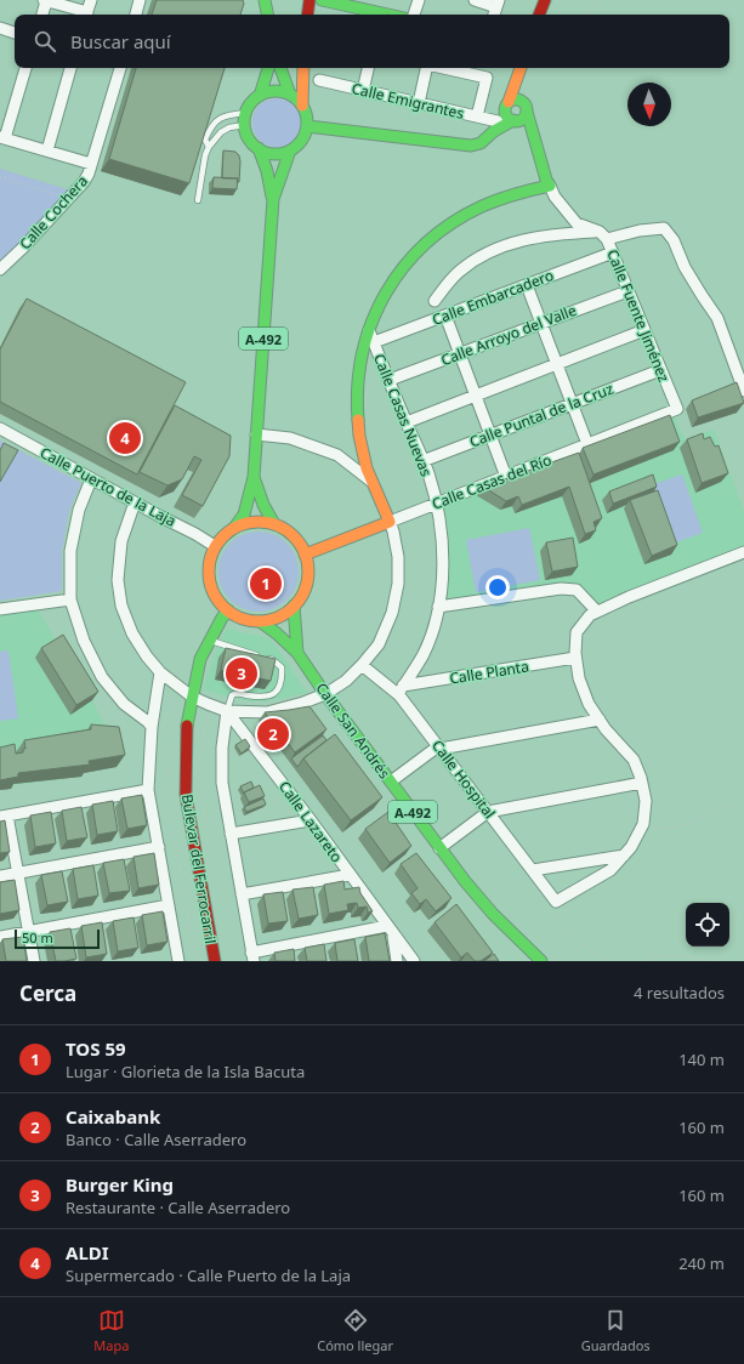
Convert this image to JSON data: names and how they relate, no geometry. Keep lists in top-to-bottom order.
{
  "streets": {
    "main road": [
      "Calle Fuente Jiménez",
      "A-492",
      "Calle Casas del Río",
      "Calle San Andrés",
      "Bulevar del Ferrocarril"
    ],
    "street": [
      "Calle Emigrantes",
      "Calle Cochera",
      "Calle Embarcadero",
      "Calle Arroyo del Valle",
      "Calle Casas Nuevas",
      "Calle Puntal de la Cruz",
      "Calle Puerto de la Laja",
      "Calle Planta",
      "Calle Hospital",
      "Calle Lazareto"
    ]
  },
  "crossings": [
    ["Calle Embarcadero", "Calle Fuente Jiménez"],
    ["Calle Embarcadero", "Calle Casas Nuevas"],
    ["Calle Fuente Jiménez", "Calle Arroyo del Valle"],
    ["Calle Fuente Jiménez", "Calle Puntal de la Cruz"],
    ["Calle Fuente Jiménez", "Calle Casas del Río"],
    ["Calle Arroyo del Valle", "Calle Casas Nuevas"],
    ["A-492", "Calle Casas del Río"],
    ["A-492", "Calle Puerto de la Laja"],
    ["A-492", "Calle San Andrés"],
    ["A-492", "Bulevar del Ferrocarril"],
    ["Calle Casas Nuevas", "Calle Puntal de la Cruz"],
    ["Calle Casas Nuevas", "Calle Casas del Río"],
    ["Calle Casas Nuevas", "Calle Planta"],
    ["Calle Casas Nuevas", "Calle Hospital"],
    ["Calle Casas del Río", "Calle Puerto de la Laja"],
    ["Calle Casas del Río", "Calle San Andrés"],
    ["Calle Casas del Río", "Bulevar del Ferrocarril"],
    ["Calle Puerto de la Laja", "Calle San Andrés"],
    ["Calle Puerto de la Laja", "Bulevar del Ferrocarril"],
    ["Calle Planta", "Calle Hospital"],
    ["Calle San Andrés", "Bulevar del Ferrocarril"]
  ],
  "scale_bar": "50 m",
  "north": "bottom",
  "page": {
    "search": "Buscar aquí",
    "pins": [
      "4",
      "1",
      "3",
      "2"
    ],
    "scale": "50 m",
    "heading": ["Cerca", "4 resultados"],
    "list": [
      {
        "mark": "1",
        "name": "TOS 59",
        "note": "Lugar · Glorieta de la Isla Bacuta",
        "value": "140 m"
      },
      {
        "mark": "2",
        "name": "Caixabank",
        "note": "Banco · Calle Aserradero",
        "value": "160 m"
      },
      {
        "mark": "3",
        "name": "Burger King",
        "note": "Restaurante · Calle Aserradero",
        "value": "160 m"
      },
      {
        "mark": "4",
        "name": "ALDI",
        "note": "Supermercado · Calle Puerto de la Laja",
        "value": "240 m"
      }
    ],
    "nav": ["Mapa", "Cómo llegar", "Guardados"]
  }
}
